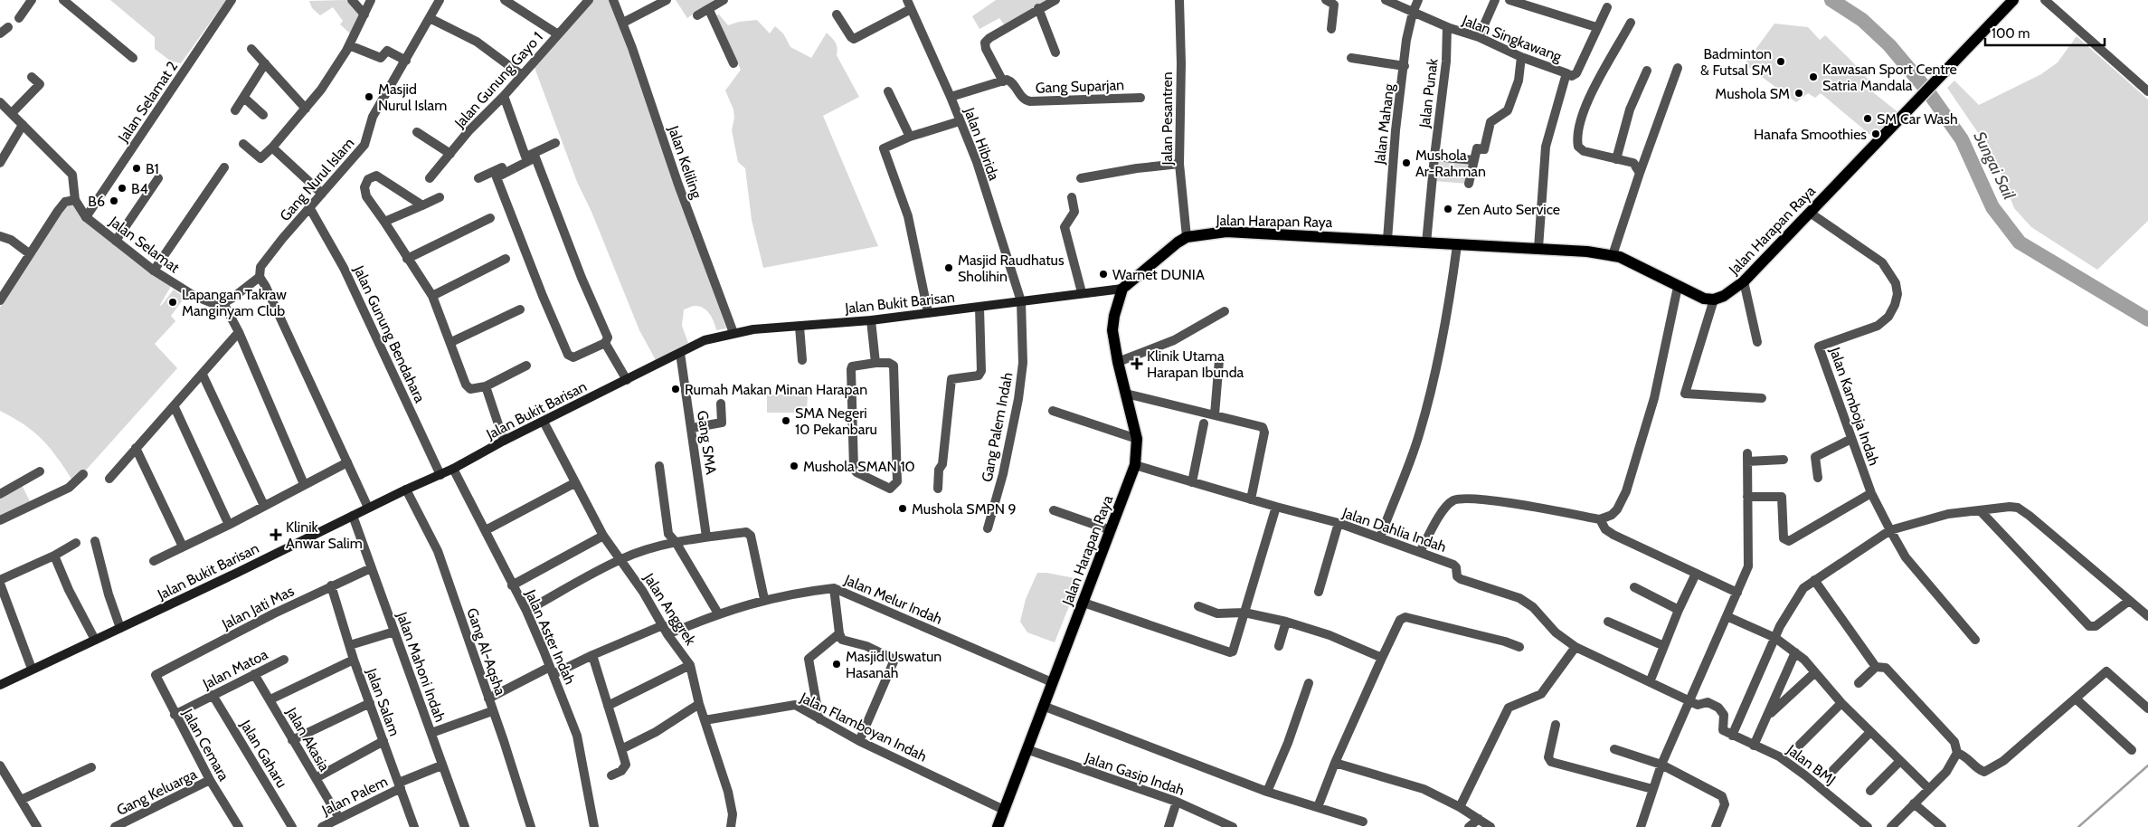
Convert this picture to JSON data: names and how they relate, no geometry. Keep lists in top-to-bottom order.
{
  "streets": {
    "main road": ["Jalan Harapan Raya", "Jalan Bukit Barisan"],
    "street": [
      "Jalan Singkawang",
      "Jalan Gunung Gayo 1",
      "Gang Suparjan",
      "Jalan Punak",
      "Jalan Selamat 2",
      "Jalan Pesantren",
      "Jalan Mahang",
      "Jalan Hibrida",
      "Jalan Keliling",
      "Gang Nurul Islam",
      "Jalan Selamat",
      "Jalan Gunung Bendahara",
      "Jalan Kamboja Indah",
      "Gang Palem Indah",
      "Gang SMA",
      "Jalan Dahlia Indah",
      "Jalan Melur Indah",
      "Jalan Jati Mas",
      "Jalan Anggrek",
      "Jalan Aster Indah",
      "Gang Al-Aqsha",
      "Jalan Mahoni Indah",
      "Jalan Matoa",
      "Jalan Salam",
      "Jalan Flamboyan Indah",
      "Jalan Akasia",
      "Jalan Cemara",
      "Jalan Gaharu",
      "Jalan BMJ",
      "Jalan Gasip Indah",
      "Gang Keluarga",
      "Jalan Palem"
    ]
  },
  "crossings": [
    ["Jalan Singkawang", "Jalan Punak"],
    ["Jalan Singkawang", "Jalan Mahang"],
    ["Jalan Singkawang", "Jalan Harapan Raya"],
    ["Jalan Punak", "Jalan Harapan Raya"],
    ["Jalan Selamat 2", "Jalan Selamat"],
    ["Jalan Pesantren", "Jalan Harapan Raya"],
    ["Jalan Mahang", "Jalan Harapan Raya"],
    ["Jalan Hibrida", "Jalan Bukit Barisan"],
    ["Jalan Hibrida", "Gang Palem Indah"],
    ["Jalan Keliling", "Jalan Bukit Barisan"],
    ["Gang Nurul Islam", "Jalan Gunung Bendahara"],
    ["Jalan Harapan Raya", "Jalan Bukit Barisan"],
    ["Jalan Harapan Raya", "Jalan Kamboja Indah"],
    ["Jalan Harapan Raya", "Jalan Dahlia Indah"],
    ["Jalan Harapan Raya", "Jalan Melur Indah"],
    ["Jalan Harapan Raya", "Jalan Flamboyan Indah"],
    ["Jalan Harapan Raya", "Jalan Gasip Indah"],
    ["Jalan Bukit Barisan", "Jalan Gunung Bendahara"],
    ["Jalan Bukit Barisan", "Gang Palem Indah"],
    ["Jalan Bukit Barisan", "Gang SMA"],
    ["Jalan Bukit Barisan", "Jalan Anggrek"],
    ["Jalan Bukit Barisan", "Jalan Aster Indah"],
    ["Jalan Bukit Barisan", "Gang Al-Aqsha"],
    ["Jalan Bukit Barisan", "Jalan Mahoni Indah"],
    ["Jalan Dahlia Indah", "Jalan BMJ"],
    ["Jalan Melur Indah", "Jalan Anggrek"],
    ["Jalan Melur Indah", "Jalan Aster Indah"],
    ["Jalan Melur Indah", "Gang Al-Aqsha"],
    ["Jalan Jati Mas", "Jalan Mahoni Indah"],
    ["Jalan Jati Mas", "Jalan Salam"],
    ["Jalan Jati Mas", "Jalan Cemara"],
    ["Jalan Anggrek", "Jalan Flamboyan Indah"],
    ["Jalan Mahoni Indah", "Jalan Palem"],
    ["Jalan Matoa", "Jalan Akasia"],
    ["Jalan Matoa", "Jalan Cemara"],
    ["Jalan Matoa", "Jalan Gaharu"],
    ["Jalan Salam", "Jalan Palem"],
    ["Jalan Akasia", "Jalan Palem"],
    ["Jalan Cemara", "Gang Keluarga"]
  ],
  "water": ["Sungai Sail"],
  "places": {
    "other": [
      "Badminton & Futsal SM",
      "Kawasan Sport Centre Satria Mandala",
      "Mushola SM",
      "Masjid Nurul Islam",
      "SM Car Wash",
      "Hanafa Smoothies",
      "Mushola Ar-Rahman",
      "B1",
      "B4",
      "B6",
      "Zen Auto Service",
      "Masjid Raudhatus Sholihin",
      "Warnet DUNIA",
      "Lapangan Takraw Manginyam Club",
      "Rumah Makan Minan Harapan",
      "SMA Negeri 10 Pekanbaru",
      "Mushola SMAN 10",
      "Mushola SMPN 9",
      "Masjid Uswatun Hasanah"
    ],
    "health": ["Klinik Utama Harapan Ibunda", "Klinik Anwar Salim"]
  },
  "scale_bar": "100 m"
}
